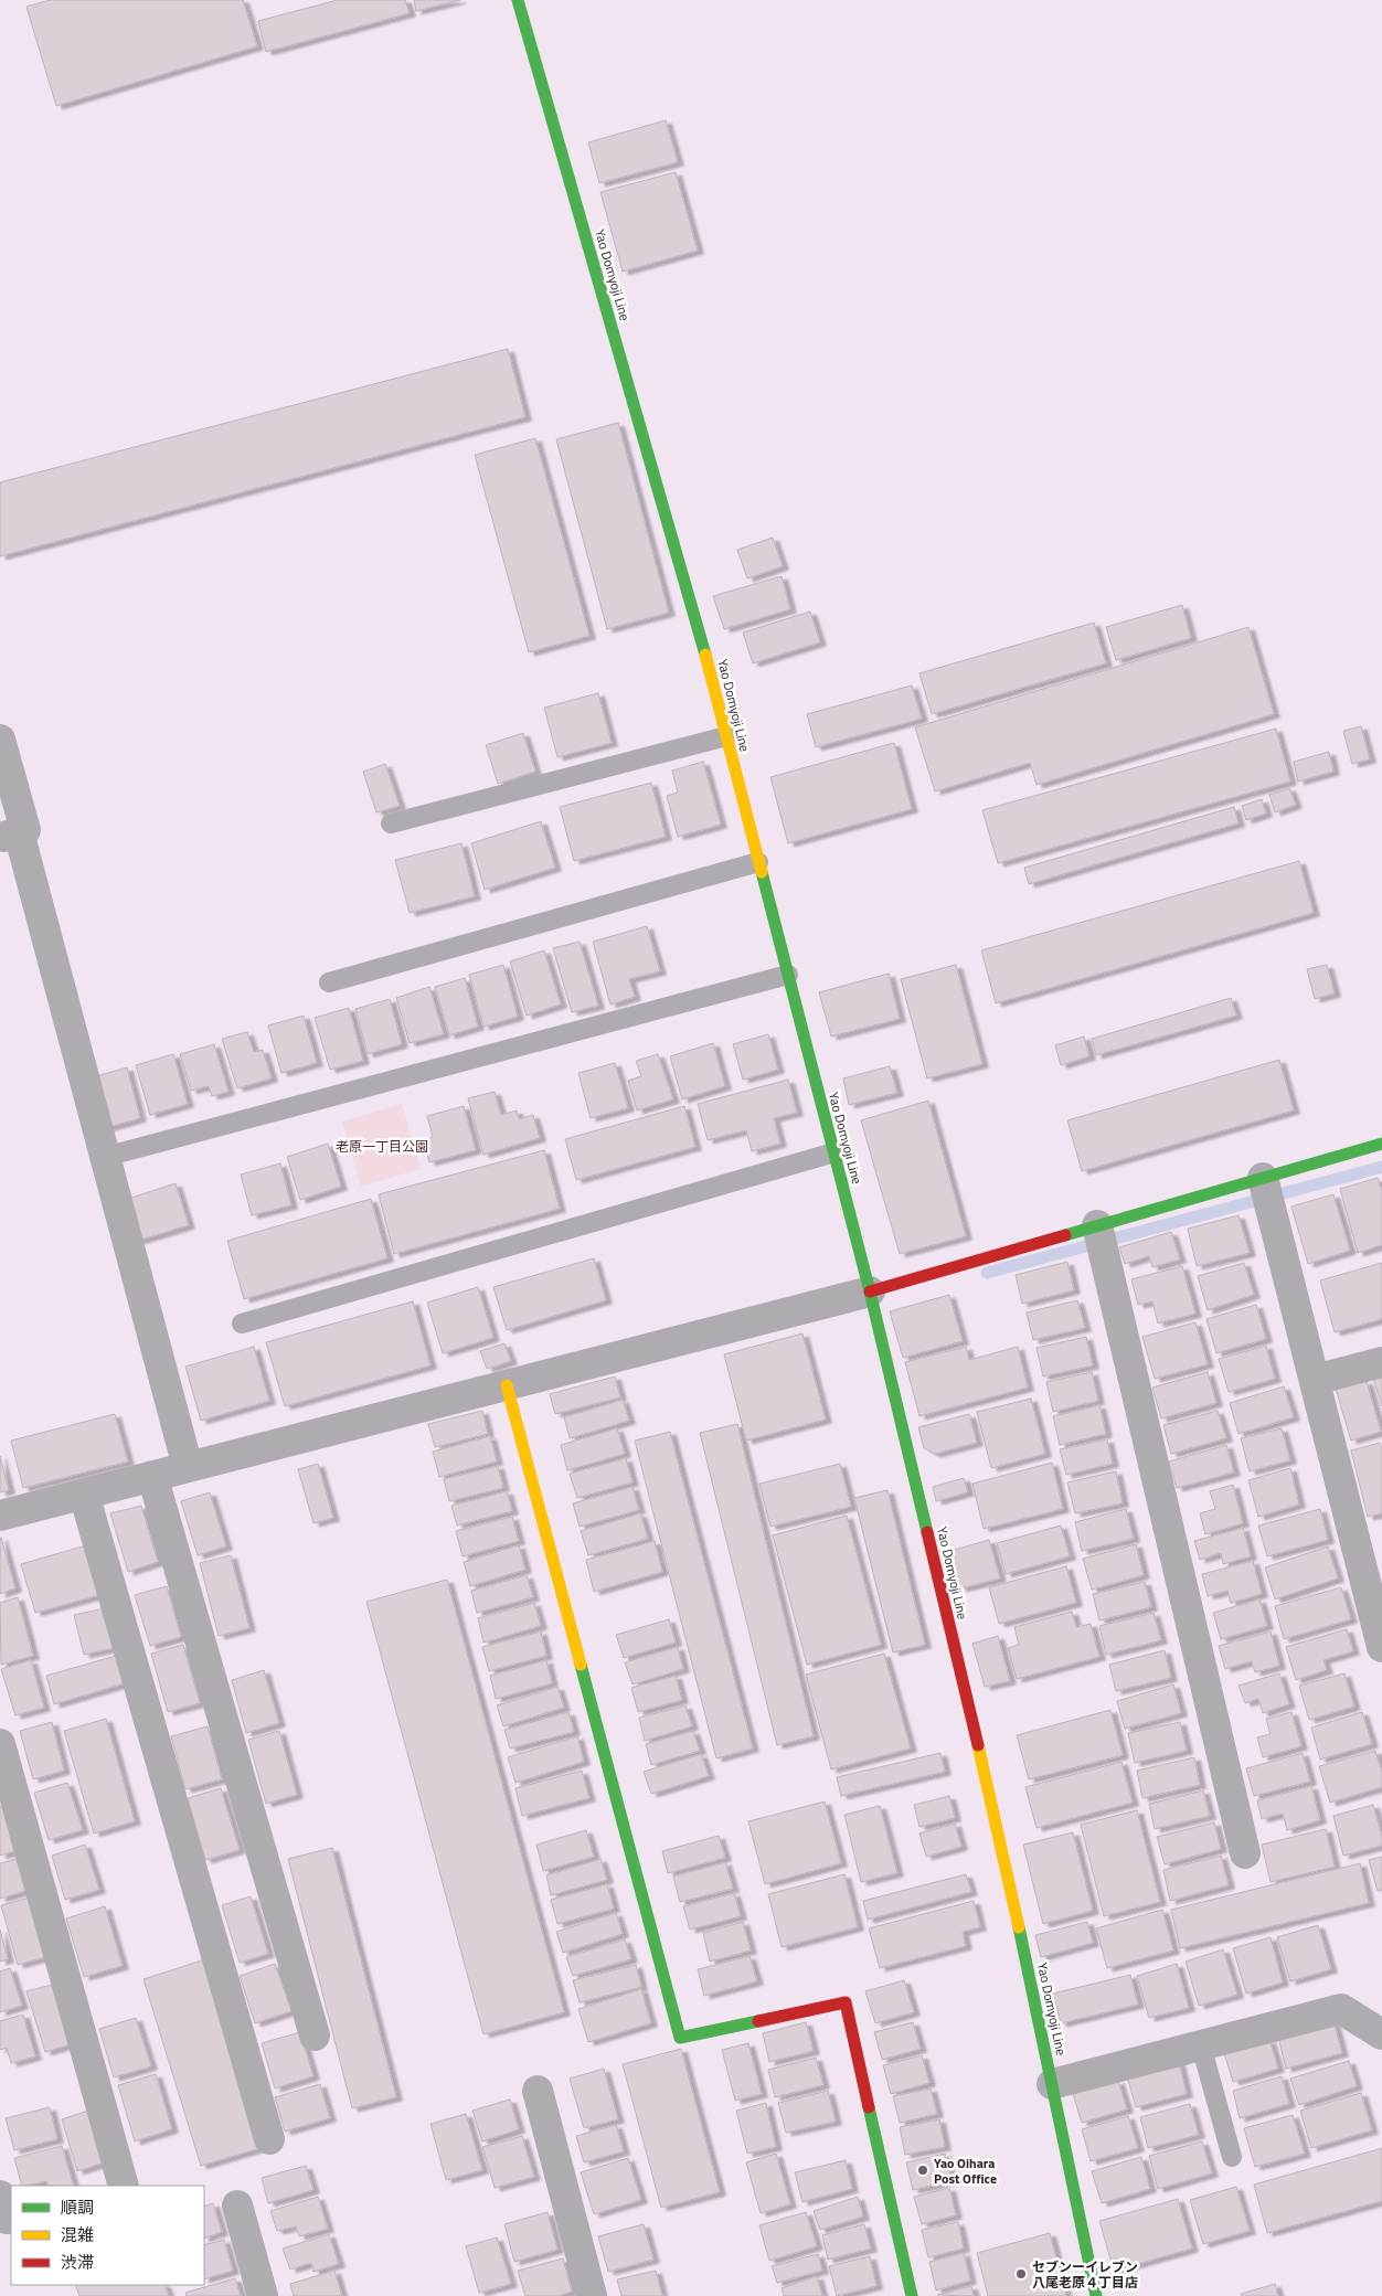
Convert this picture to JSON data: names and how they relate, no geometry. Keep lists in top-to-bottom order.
{
  "streets": {
    "main road": ["Yao Domyoji Line"]
  },
  "parks": ["老原一丁目公園"],
  "places": ["Yao Oihara Post Office", "セブンーイレブン 八尾老原４丁目店"],
  "legend": ["順調", "混雑", "渋滞"]
}
